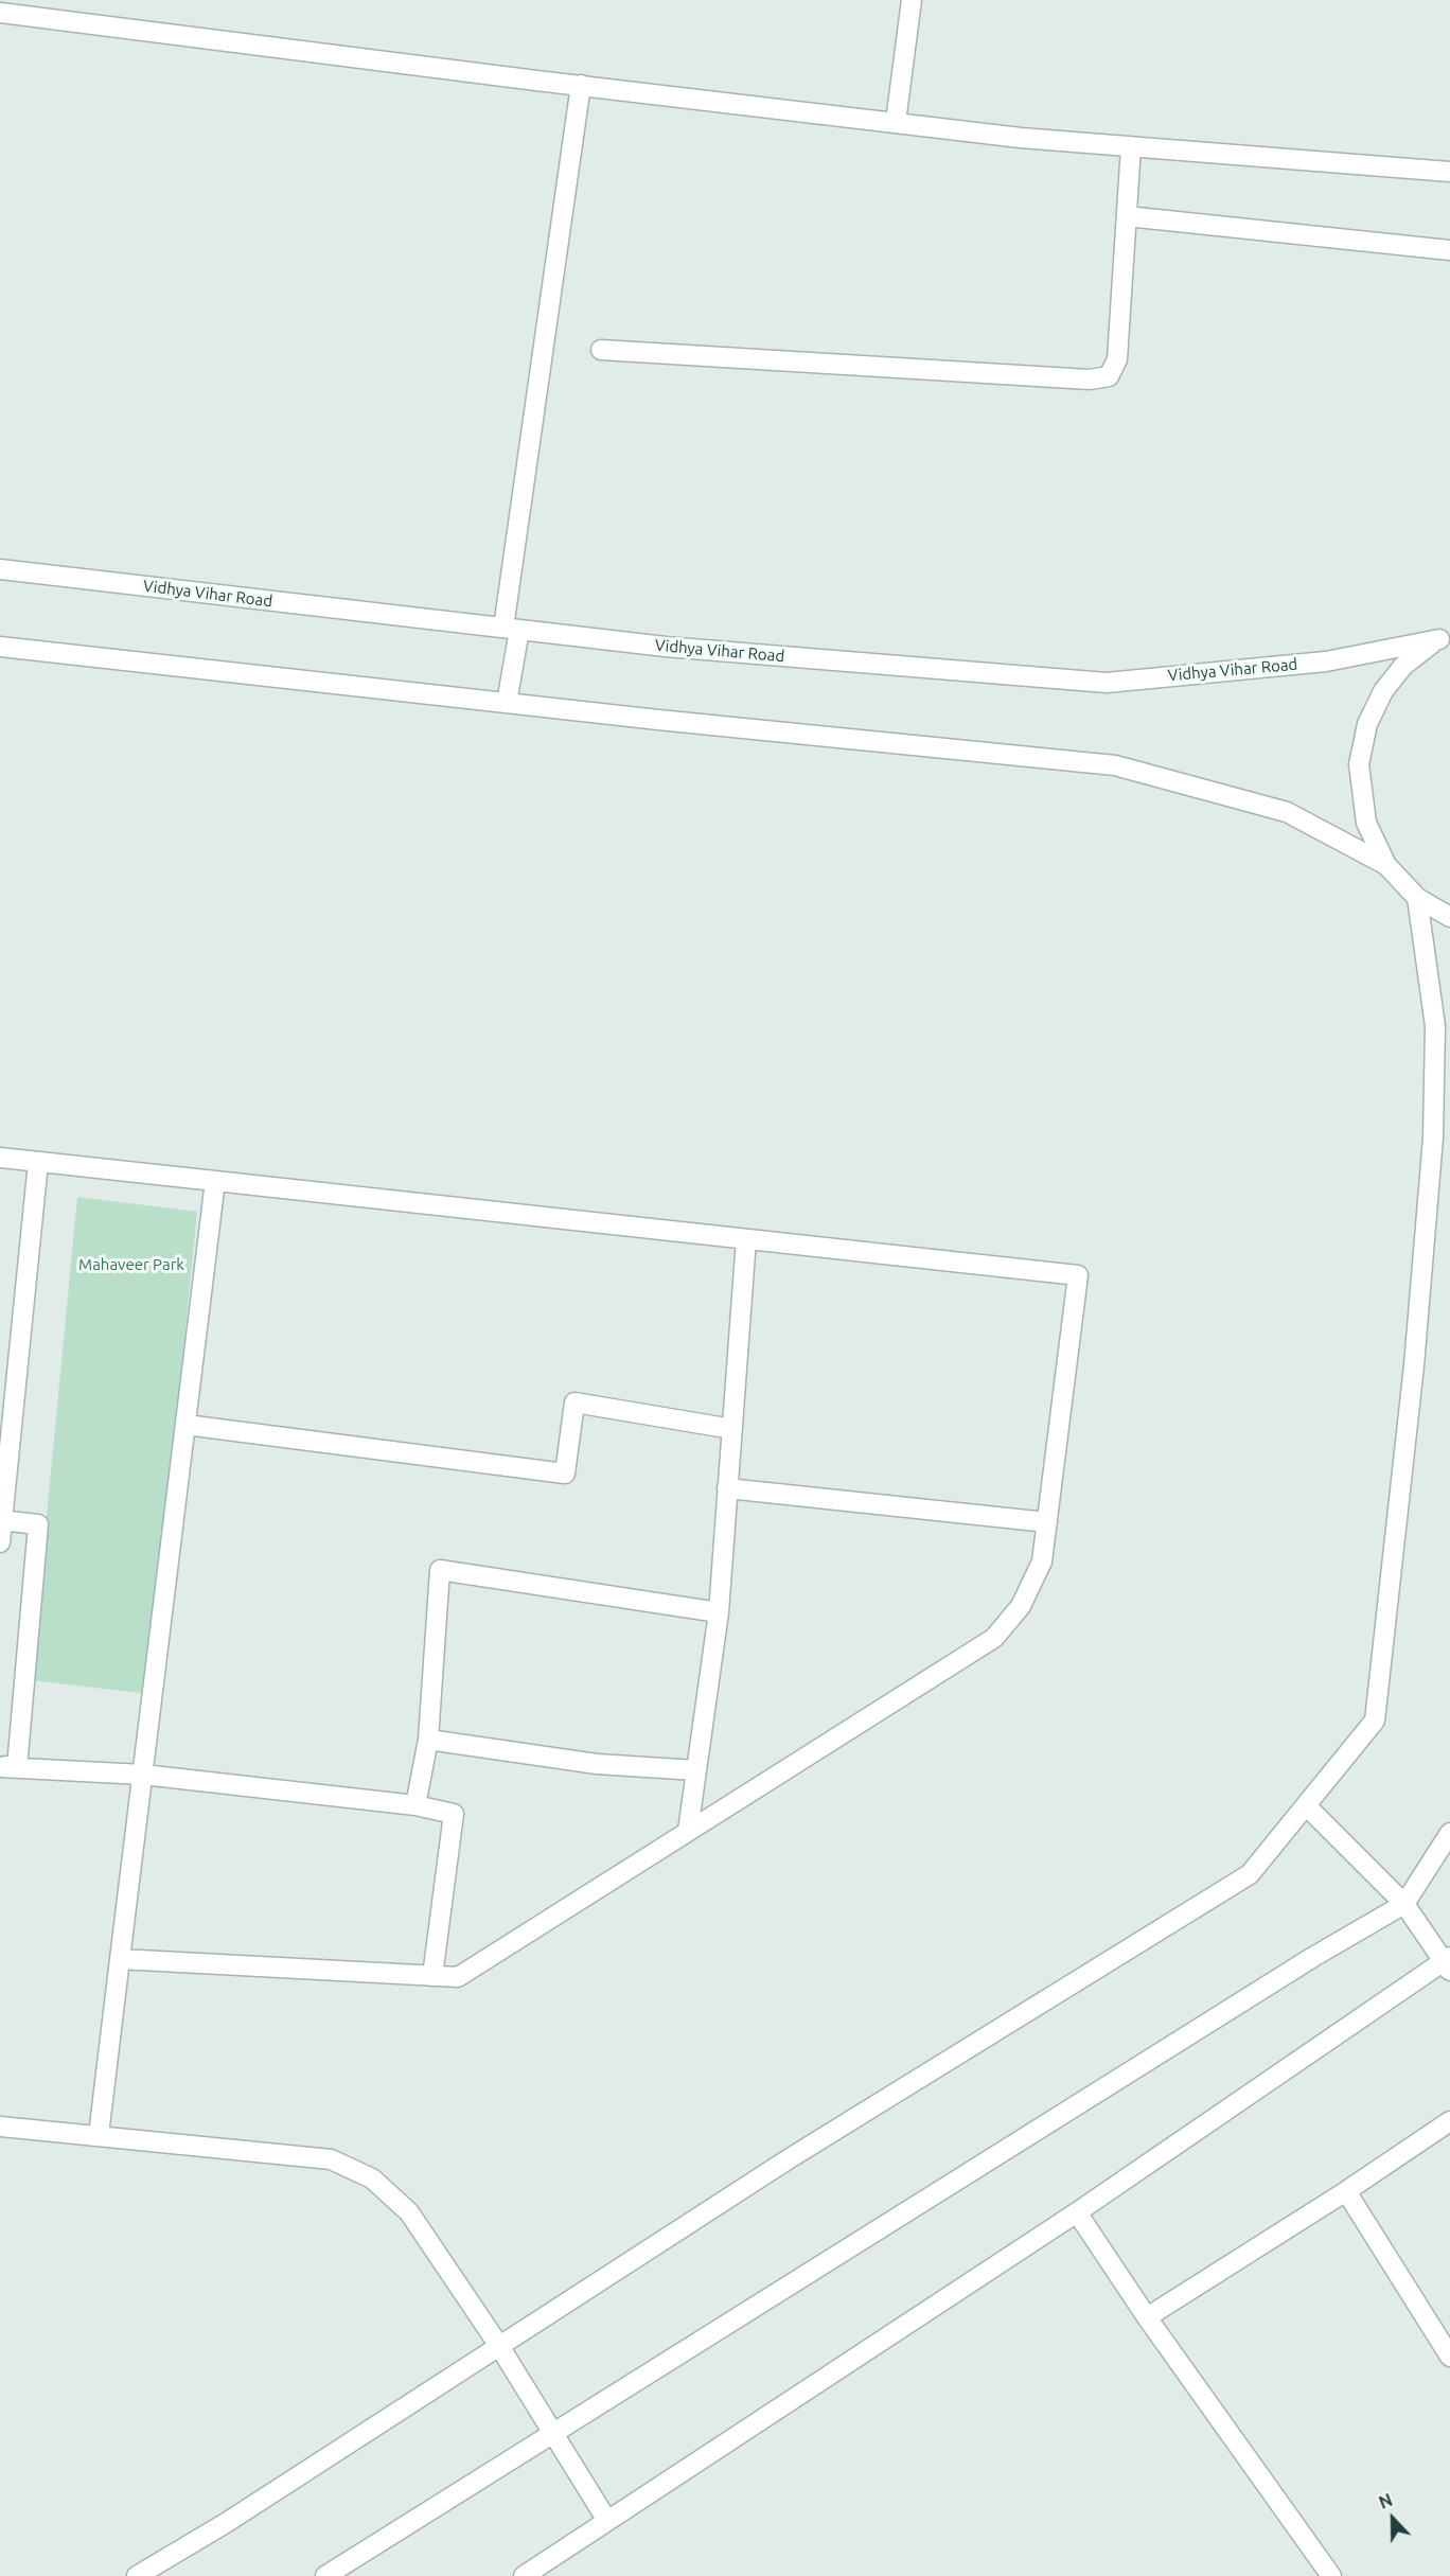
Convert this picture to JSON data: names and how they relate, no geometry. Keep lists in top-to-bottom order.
{
  "streets": {
    "street": ["Vidhya Vihar Road"]
  },
  "parks": ["Mahaveer Park"],
  "north": "top"
}
